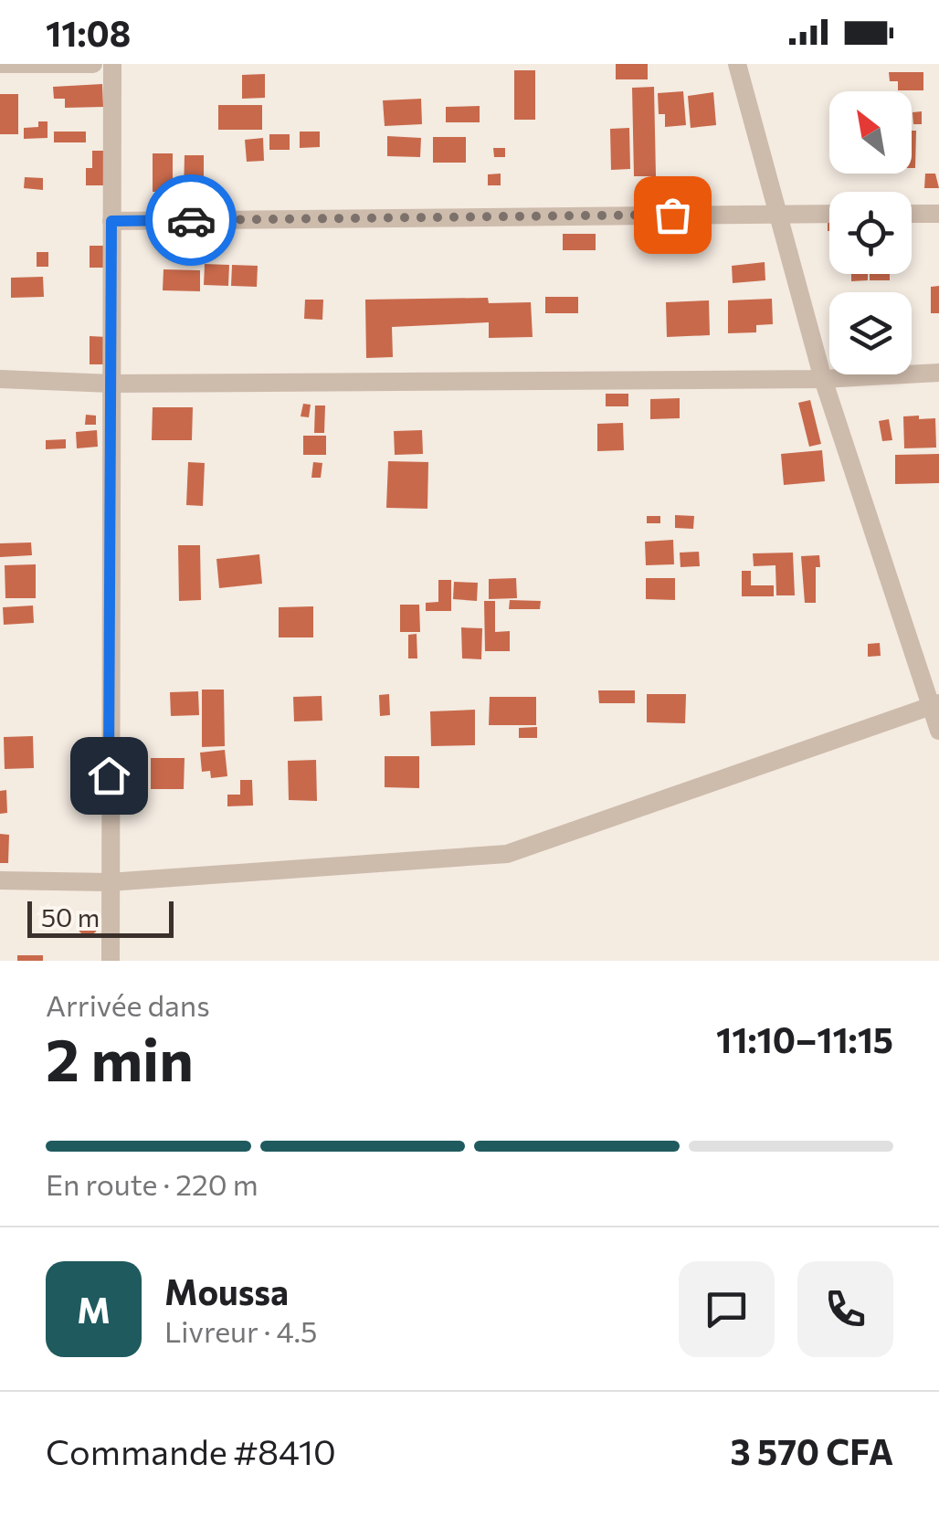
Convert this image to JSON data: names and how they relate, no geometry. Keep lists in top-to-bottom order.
{
  "scale_bar": "50 m",
  "north": "top left",
  "page": {
    "status": "11:08",
    "scale": "50 m",
    "heading": ["2 min", "Arrivée dans", "11:10–11:15"],
    "panel": [
      "Moussa",
      "Livreur · 4.5",
      "Commande #8410",
      "3 570 CFA"
    ],
    "bar": "En route · 220 m",
    "round": "M"
  }
}
